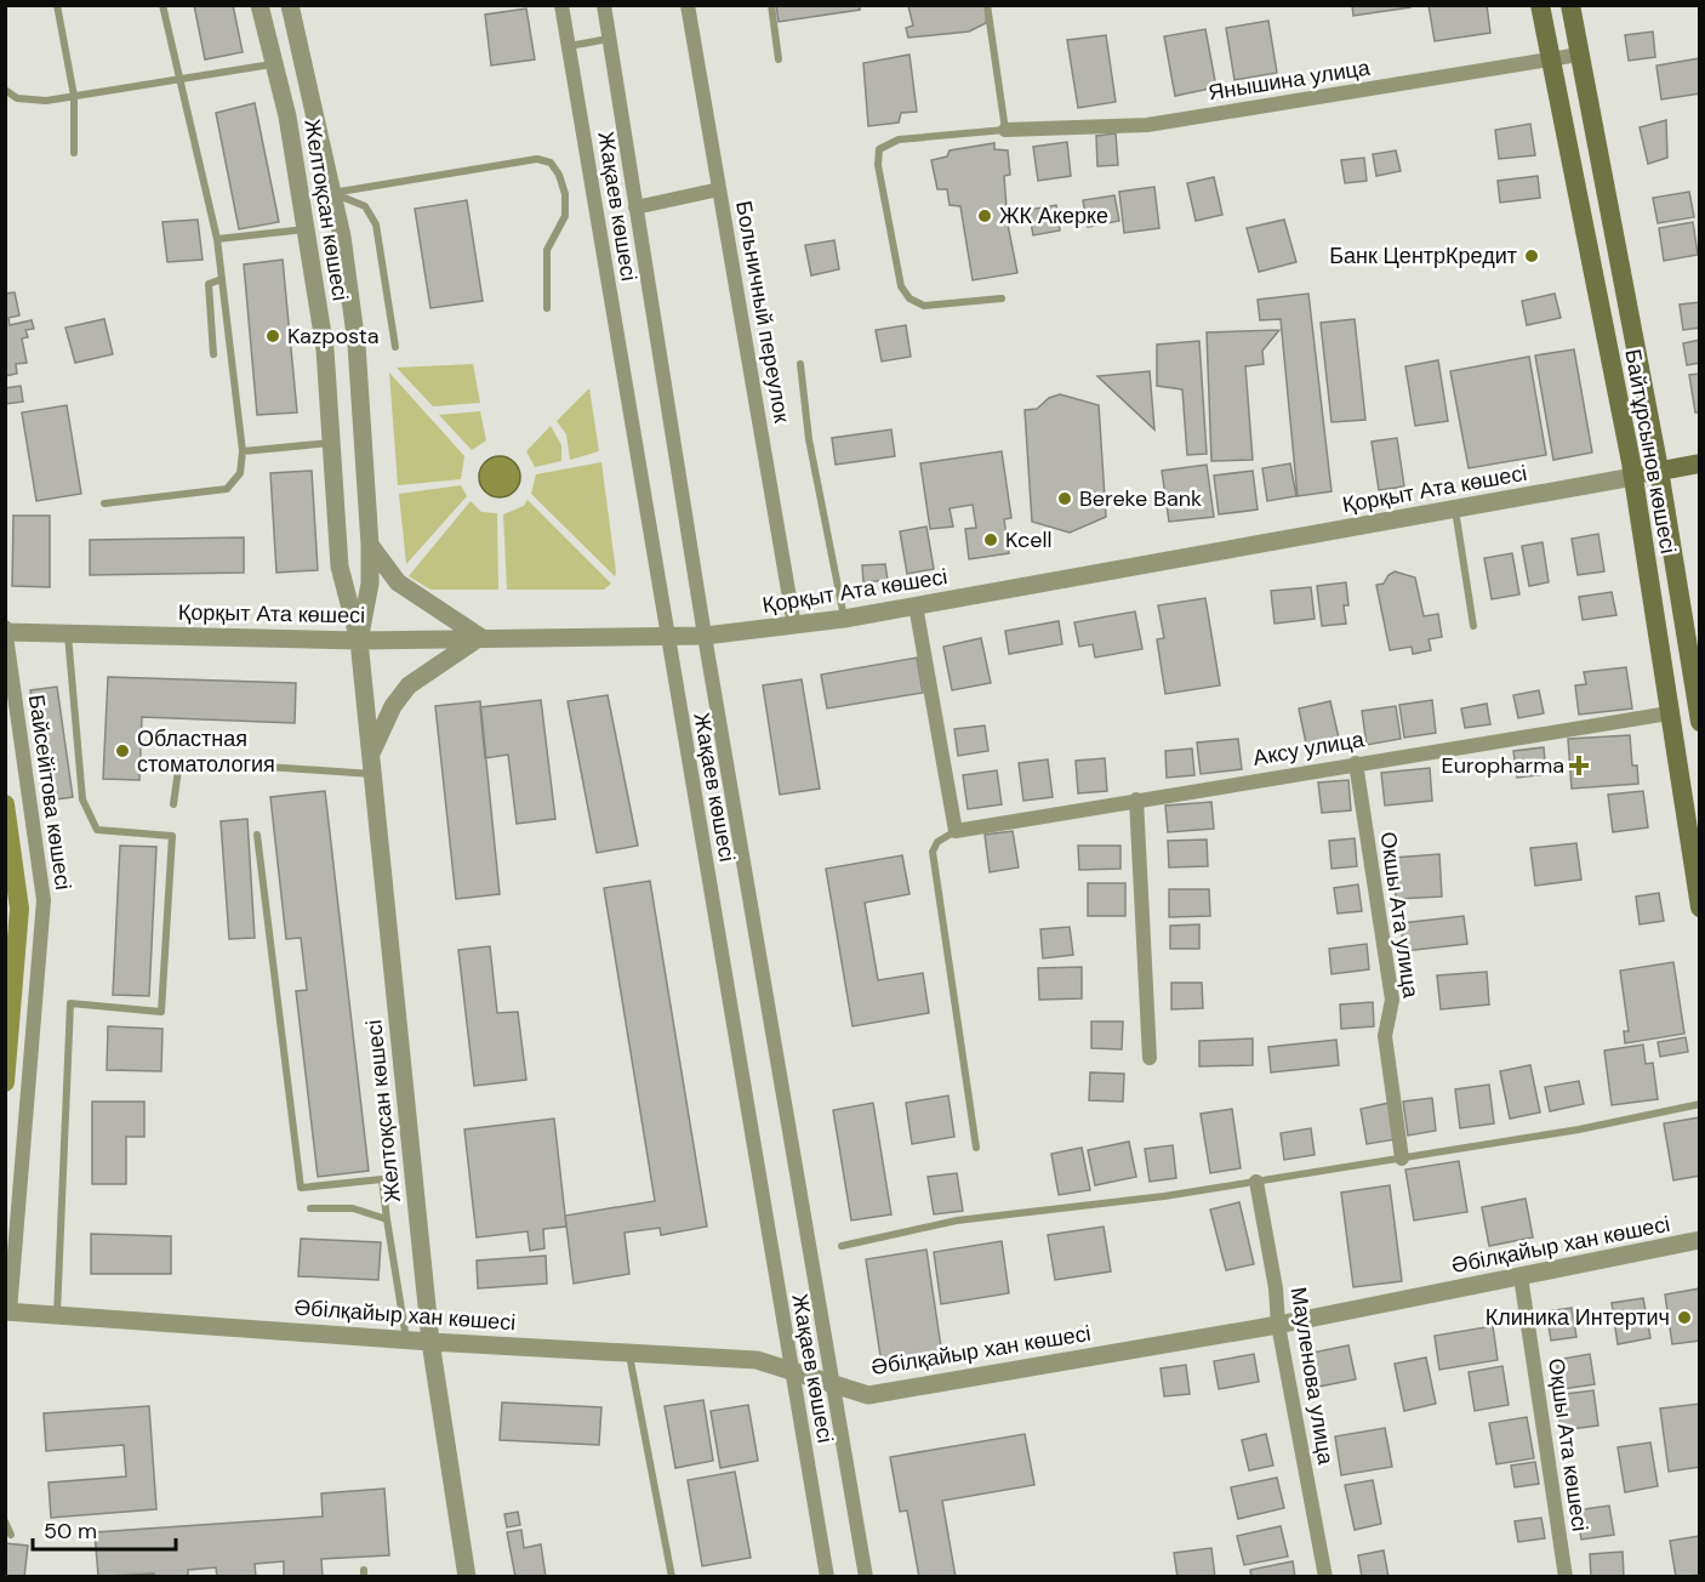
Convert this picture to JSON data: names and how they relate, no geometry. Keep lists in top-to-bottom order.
{
  "streets": {
    "main road": ["Байтұрсынов көшесі", "Қорқыт Ата көшесі"],
    "street": [
      "Янышина улица",
      "Жақаев көшесі",
      "Желтоқсан көшесі",
      "Больничный переулок",
      "Аксу улица",
      "Байсейітова көшесі",
      "Окшы Ата улица",
      "Әбілқайыр хан көшесі",
      "Мауленова улица",
      "Оқшы Ата көшесі"
    ]
  },
  "crossings": [
    ["Янышина улица", "Байтұрсынов көшесі"],
    ["Жақаев көшесі", "Қорқыт Ата көшесі"],
    ["Жақаев көшесі", "Әбілқайыр хан көшесі"],
    ["Желтоқсан көшесі", "Қорқыт Ата көшесі"],
    ["Желтоқсан көшесі", "Әбілқайыр хан көшесі"],
    ["Больничный переулок", "Қорқыт Ата көшесі"],
    ["Байтұрсынов көшесі", "Қорқыт Ата көшесі"],
    ["Байтұрсынов көшесі", "Аксу улица"],
    ["Қорқыт Ата көшесі", "Байсейітова көшесі"],
    ["Аксу улица", "Окшы Ата улица"],
    ["Байсейітова көшесі", "Әбілқайыр хан көшесі"],
    ["Әбілқайыр хан көшесі", "Мауленова улица"],
    ["Әбілқайыр хан көшесі", "Оқшы Ата көшесі"]
  ],
  "places": {
    "other": [
      "ЖК Акерке",
      "Банк ЦентрКредит",
      "Kazposta",
      "Bereke Bank",
      "Kcell",
      "Областная стоматология",
      "Клиника Интертич"
    ],
    "health": ["Europharma"]
  },
  "scale_bar": "50 m"
}
